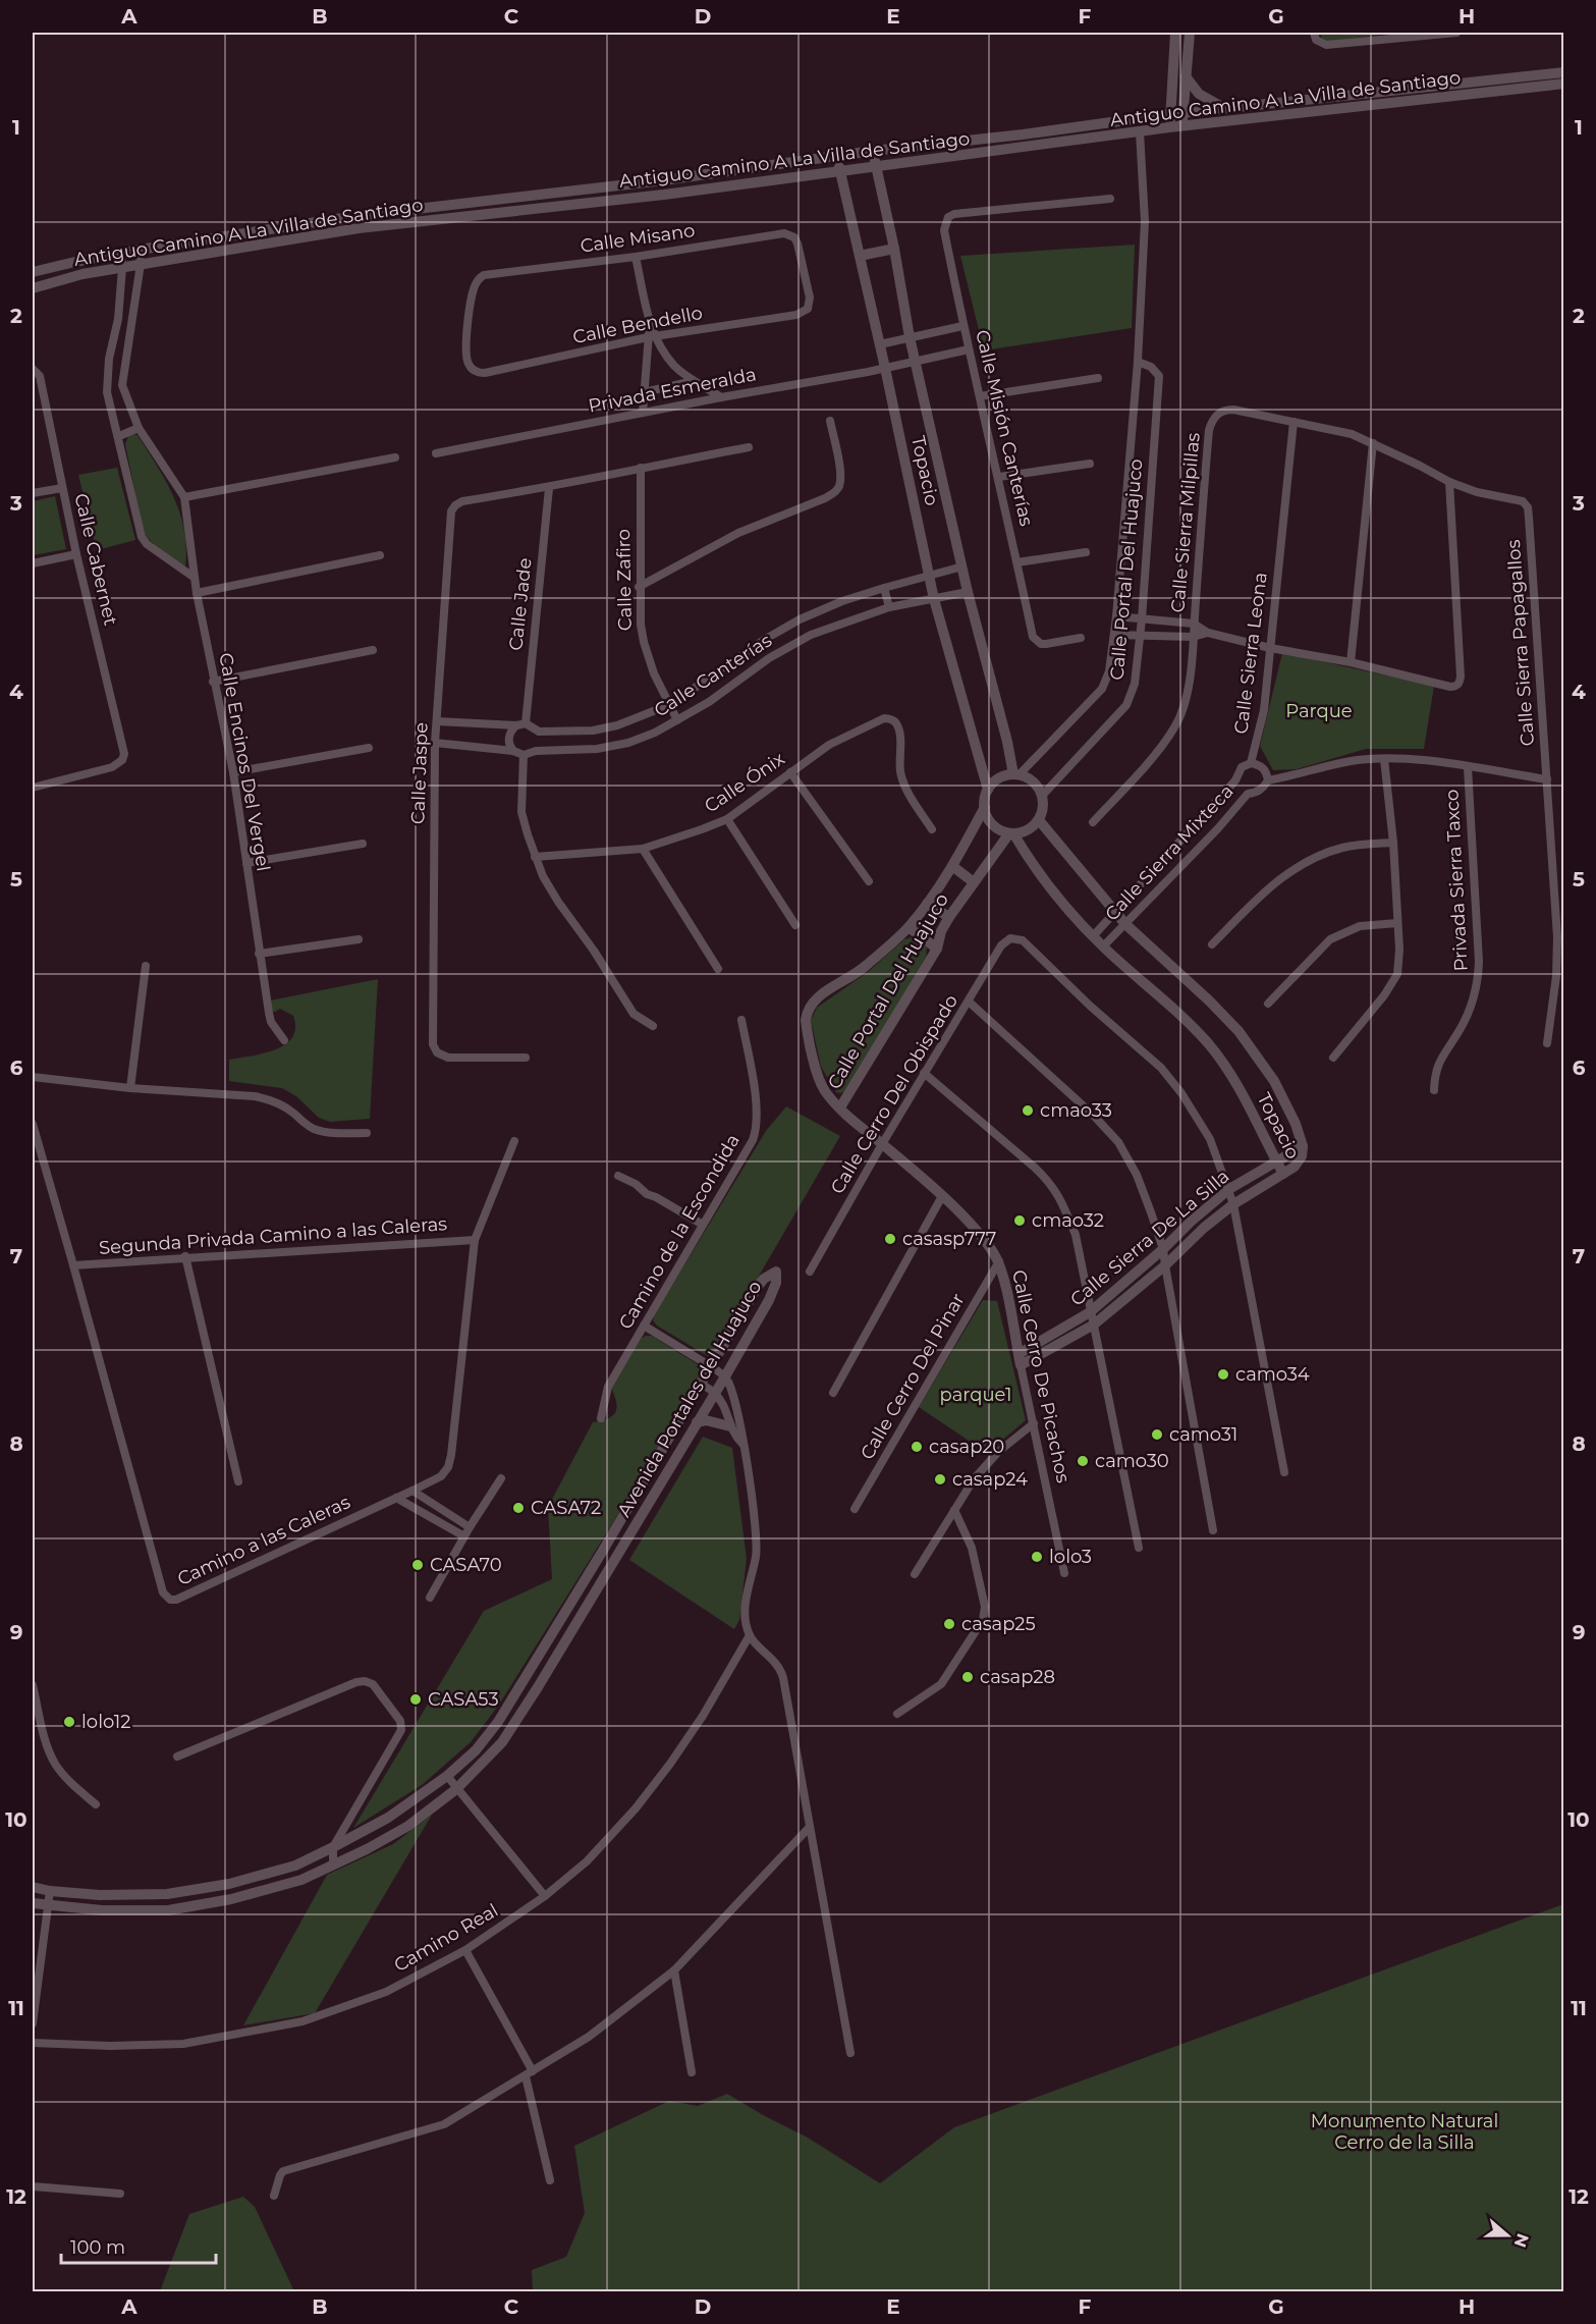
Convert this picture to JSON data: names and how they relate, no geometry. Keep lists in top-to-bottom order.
{
  "streets": {
    "street": [
      "Antiguo Camino A La Villa de Santiago",
      "Calle Misano",
      "Calle Bendello",
      "Privada Esmeralda",
      "Calle Misión Canterías",
      "Topacio",
      "Calle Sierra Milpillas",
      "Calle Cabernet",
      "Calle Portal Del Huajuco",
      "Calle Zafiro",
      "Calle Jade",
      "Calle Sierra Papagallos",
      "Calle Sierra Leona",
      "Calle Canterías",
      "Calle Encinos Del Vergel",
      "Calle Jaspe",
      "Calle Ónix",
      "Calle Sierra Mixteca",
      "Privada Sierra Taxco",
      "Calle Cerro Del Obispado",
      "Camino de la Escondida",
      "Segunda Privada Camino a las Caleras",
      "Calle Sierra De La Silla",
      "Calle Cerro Del Pinar",
      "Calle Cerro De Picachos",
      "Avenida Portales del Huajuco",
      "Camino a las Caleras",
      "Camino Real"
    ]
  },
  "crossings": [
    ["Antiguo Camino A La Villa de Santiago", "Topacio"],
    ["Antiguo Camino A La Villa de Santiago", "Calle Portal Del Huajuco"],
    ["Antiguo Camino A La Villa de Santiago", "Calle Encinos Del Vergel"],
    ["Calle Misano", "Calle Bendello"],
    ["Privada Esmeralda", "Calle Misión Canterías"],
    ["Privada Esmeralda", "Topacio"],
    ["Topacio", "Calle Portal Del Huajuco"],
    ["Topacio", "Calle Sierra Leona"],
    ["Topacio", "Calle Canterías"],
    ["Topacio", "Calle Sierra Mixteca"],
    ["Topacio", "Calle Sierra De La Silla"],
    ["Calle Sierra Milpillas", "Calle Sierra Leona"],
    ["Calle Portal Del Huajuco", "Calle Cerro De Picachos"],
    ["Calle Zafiro", "Calle Canterías"],
    ["Calle Jade", "Calle Canterías"],
    ["Calle Jade", "Calle Jaspe"],
    ["Calle Sierra Papagallos", "Calle Sierra Mixteca"],
    ["Calle Sierra Leona", "Calle Sierra Mixteca"],
    ["Calle Sierra Mixteca", "Privada Sierra Taxco"],
    ["Calle Cerro Del Obispado", "Calle Sierra De La Silla"],
    ["Calle Cerro Del Obispado", "Calle Cerro De Picachos"],
    ["Segunda Privada Camino a las Caleras", "Camino a las Caleras"],
    ["Calle Sierra De La Silla", "Calle Cerro De Picachos"],
    ["Calle Cerro Del Pinar", "Calle Cerro De Picachos"]
  ],
  "parks": ["Parque", "parque1", "Monumento Natural Cerro de la Silla"],
  "places": [
    "cmao33",
    "cmao32",
    "casasp777",
    "camo34",
    "camo31",
    "casap20",
    "camo30",
    "casap24",
    "CASA72",
    "lolo3",
    "CASA70",
    "casap25",
    "casap28",
    "CASA53",
    "lolo12"
  ],
  "scale_bar": "100 m",
  "north": "right",
  "grid": {
    "columns": [
      "A",
      "B",
      "C",
      "D",
      "E",
      "F",
      "G",
      "H"
    ],
    "rows": [
      "1",
      "2",
      "3",
      "4",
      "5",
      "6",
      "7",
      "8",
      "9",
      "10",
      "11",
      "12"
    ]
  }
}
